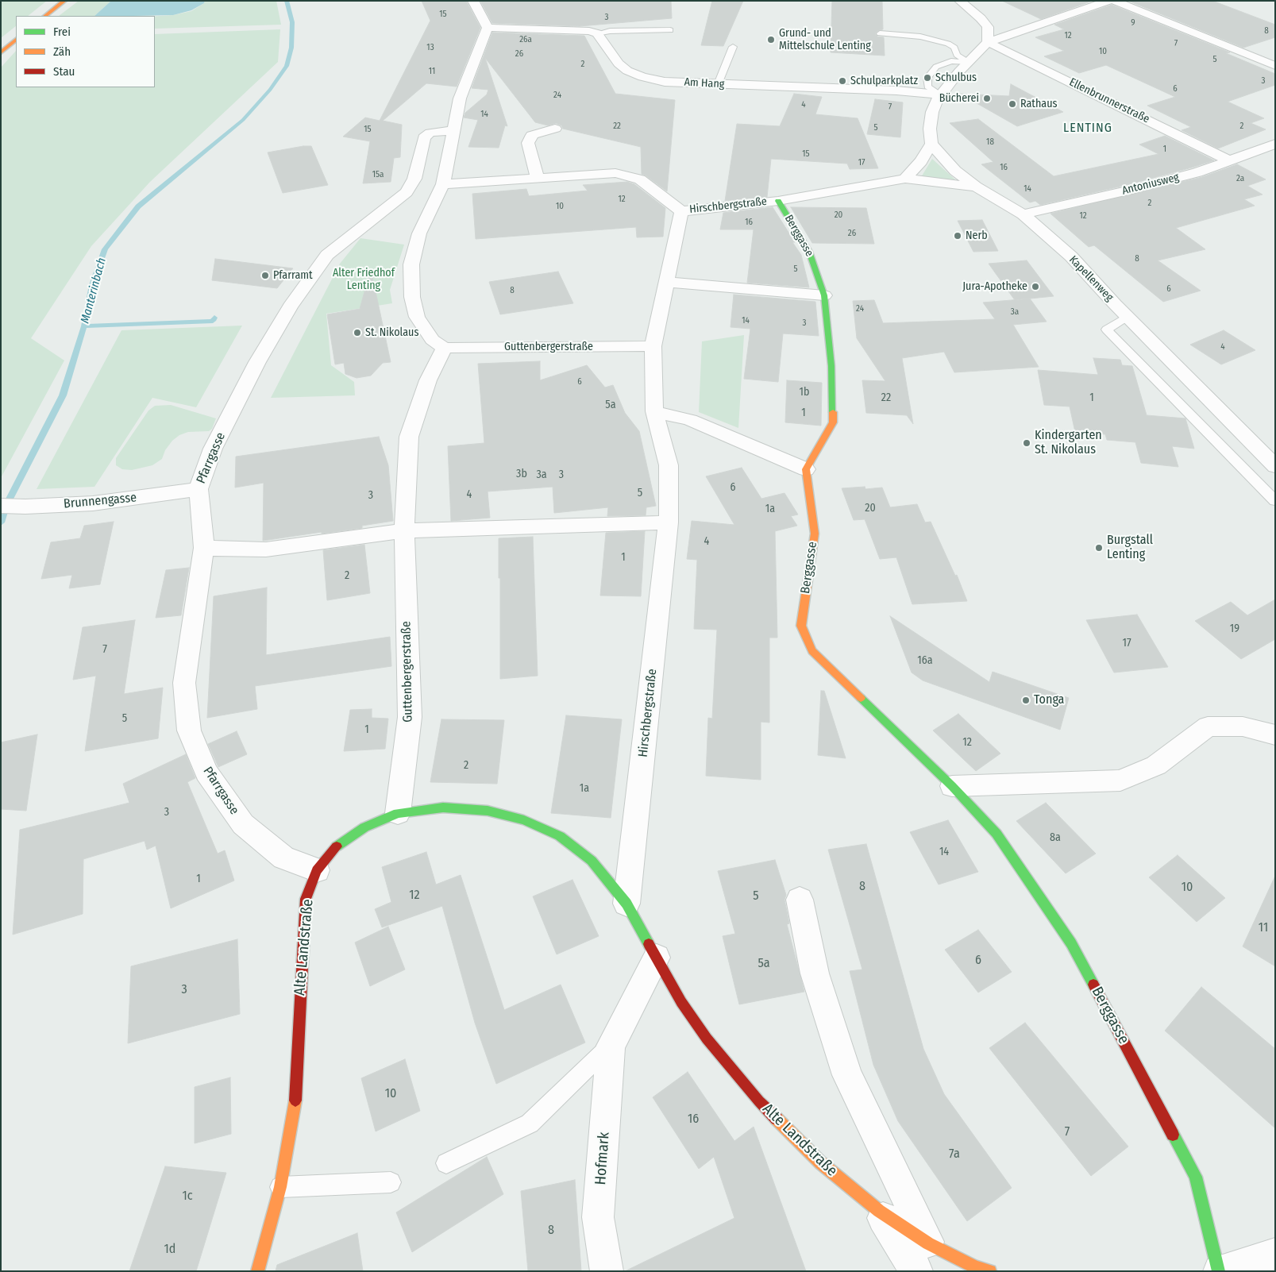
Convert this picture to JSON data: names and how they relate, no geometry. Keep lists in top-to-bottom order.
{
  "streets": {
    "street": [
      "Am Hang",
      "Ellenbrunnerstraße",
      "Antoniusweg",
      "Hirschbergstraße",
      "Berggasse",
      "Kapellenweg",
      "Guttenbergerstraße",
      "Pfarrgasse",
      "Brunnengasse",
      "Alte Landstraße",
      "Hofmark"
    ]
  },
  "crossings": [
    ["Ellenbrunnerstraße", "Antoniusweg"],
    ["Antoniusweg", "Kapellenweg"],
    ["Hirschbergstraße", "Berggasse"],
    ["Hirschbergstraße", "Kapellenweg"],
    ["Hirschbergstraße", "Guttenbergerstraße"],
    ["Hirschbergstraße", "Alte Landstraße"],
    ["Guttenbergerstraße", "Alte Landstraße"],
    ["Pfarrgasse", "Brunnengasse"],
    ["Pfarrgasse", "Alte Landstraße"]
  ],
  "districts": ["LENTING"],
  "water": ["Manterinbach"],
  "parks": ["Alter Friedhof Lenting"],
  "places": [
    "Grund- und Mittelschule Lenting",
    "Schulbus",
    "Schulparkplatz",
    "Bücherei",
    "Rathaus",
    "Nerb",
    "Pfarramt",
    "Jura-Apotheke",
    "St. Nikolaus",
    "Kindergarten St. Nikolaus",
    "Burgstall Lenting",
    "Tonga"
  ],
  "house_numbers": [
    "15",
    "3",
    "9",
    "8",
    "12",
    "26a",
    "7",
    "13",
    "10",
    "26",
    "5",
    "2",
    "11",
    "3",
    "6",
    "24",
    "4",
    "7",
    "14",
    "22",
    "2",
    "5",
    "15",
    "18",
    "1",
    "15",
    "17",
    "16",
    "15a",
    "2a",
    "14",
    "12",
    "2",
    "10",
    "20",
    "12",
    "16",
    "26",
    "8",
    "5",
    "6",
    "8",
    "24",
    "3a",
    "14",
    "3",
    "4",
    "6",
    "1b",
    "22",
    "1",
    "5a",
    "1",
    "3b",
    "3a",
    "3",
    "6",
    "5",
    "4",
    "3",
    "20",
    "1a",
    "4",
    "1",
    "2",
    "19",
    "17",
    "7",
    "16a",
    "5",
    "1",
    "12",
    "2",
    "1a",
    "3",
    "8a",
    "14",
    "1",
    "8",
    "10",
    "12",
    "5",
    "11",
    "6",
    "5a",
    "3",
    "10",
    "16",
    "7",
    "7a",
    "1c",
    "8",
    "1d"
  ],
  "legend": ["Frei", "Zäh", "Stau"]
}
